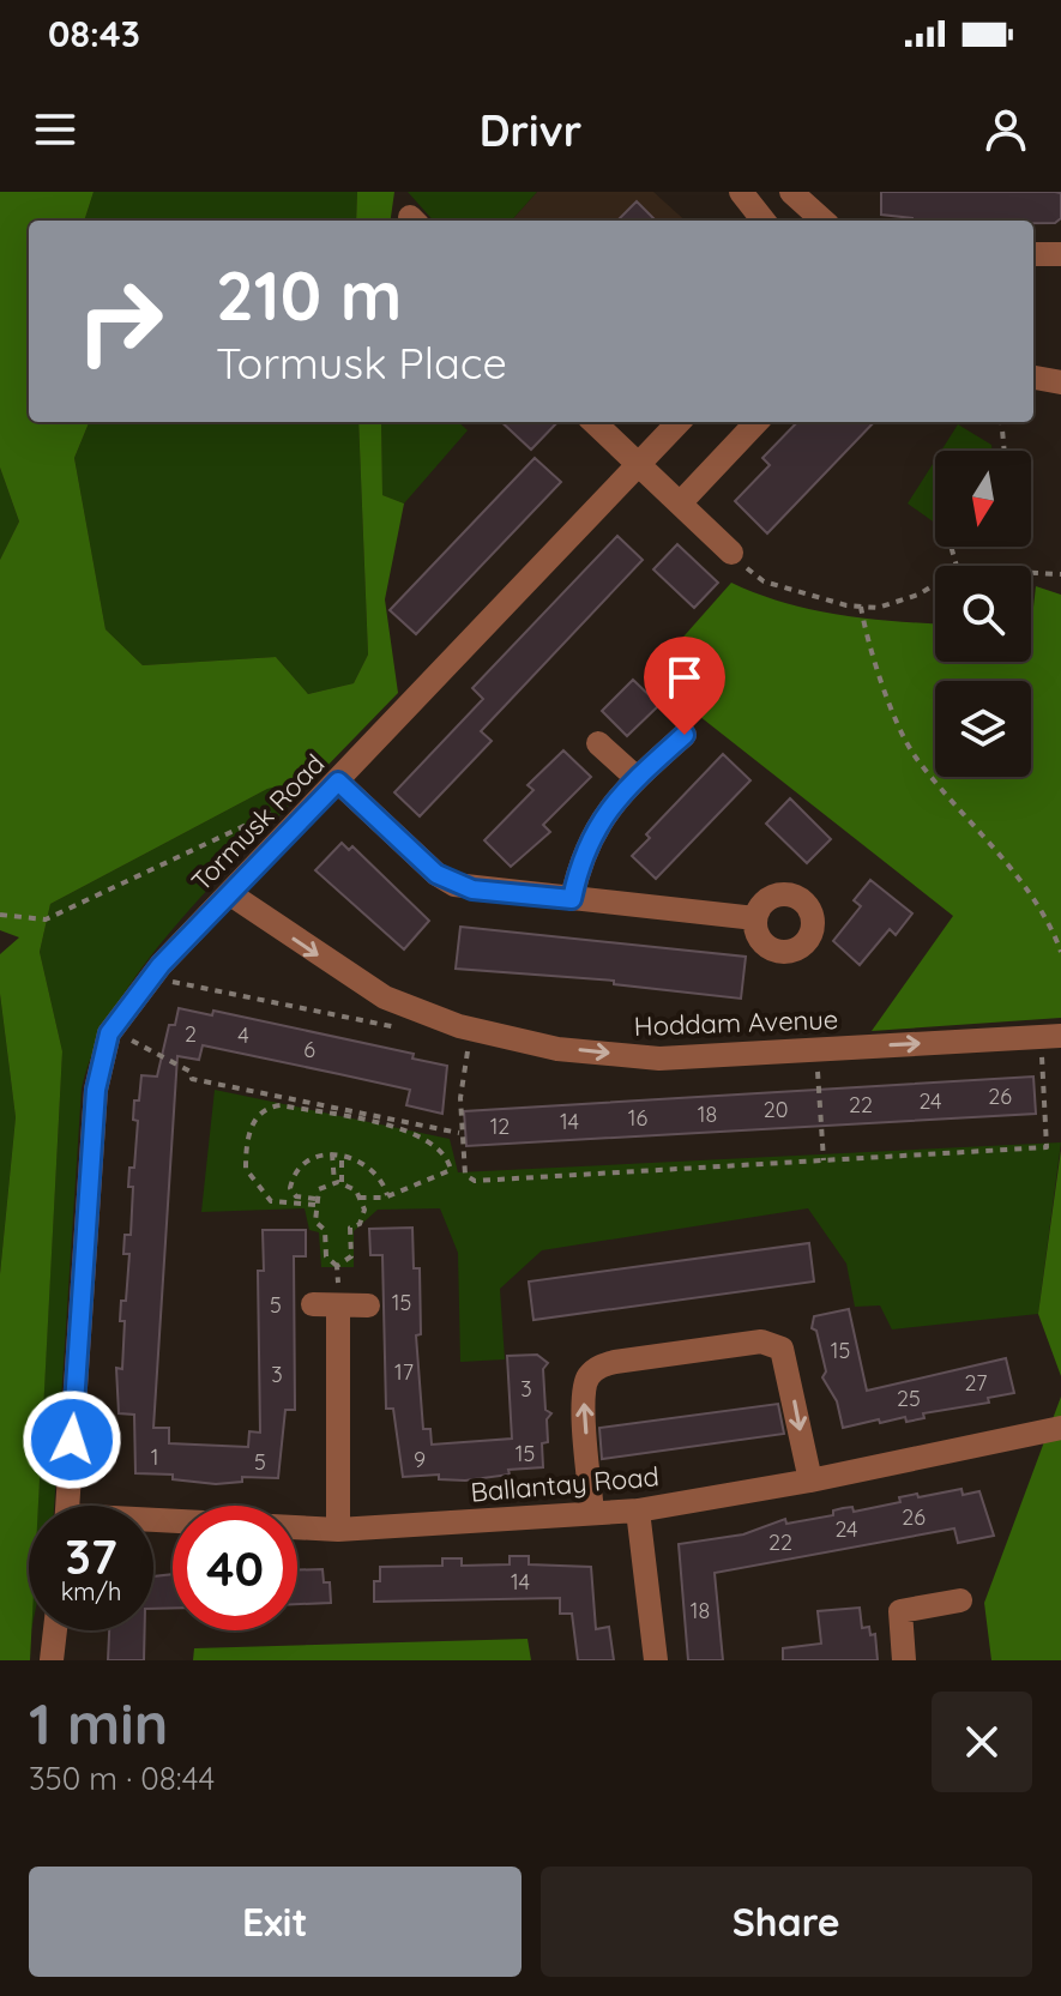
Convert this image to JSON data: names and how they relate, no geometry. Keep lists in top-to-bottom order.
{
  "streets": {
    "street": ["Tormusk Road", "Hoddam Avenue", "Ballantay Road"]
  },
  "crossings": [
    ["Tormusk Road", "Hoddam Avenue"]
  ],
  "house_numbers": [
    "2",
    "4",
    "6",
    "26",
    "24",
    "22",
    "20",
    "18",
    "16",
    "14",
    "12",
    "15",
    "5",
    "15",
    "17",
    "3",
    "27",
    "3",
    "25",
    "15",
    "1",
    "9",
    "5",
    "26",
    "24",
    "22",
    "14",
    "18"
  ],
  "north": "bottom",
  "page": {
    "status": "08:43",
    "header": "Drivr",
    "turn": ["210 m", "Tormusk Place"],
    "speed": "37 km/h",
    "limit": "40",
    "heading": ["1 min", "350 m · 08:44"],
    "buttons": ["Exit", "Share"]
  }
}
